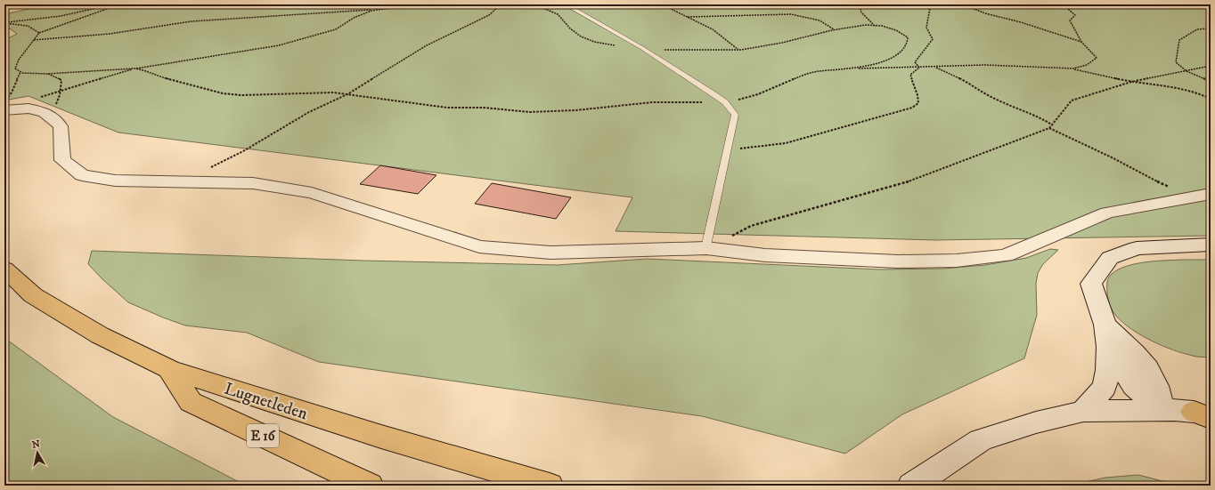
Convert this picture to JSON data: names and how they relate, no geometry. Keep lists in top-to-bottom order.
{
  "streets": {
    "highway": ["Lugnetleden", "E 16"]
  },
  "crossings": [
    ["Lugnetleden", "E 16"]
  ],
  "north": "top"
}
